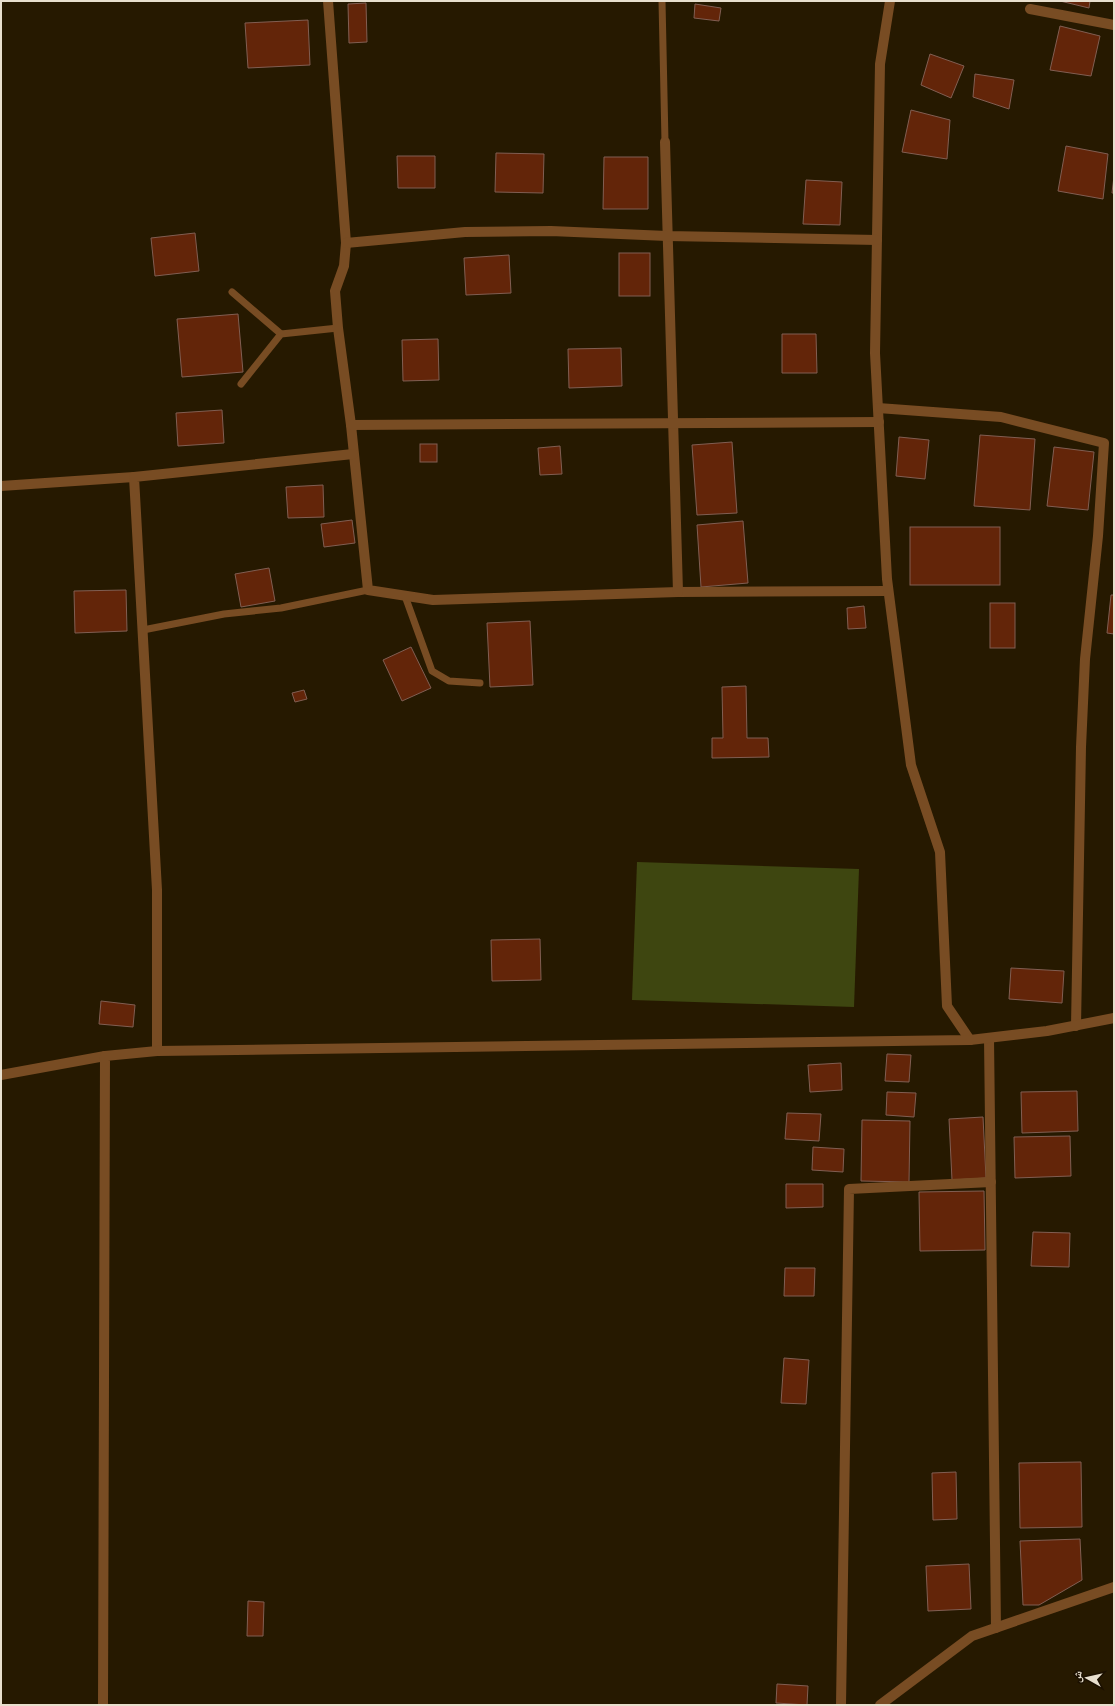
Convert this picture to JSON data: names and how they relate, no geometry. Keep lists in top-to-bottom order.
{
  "north": "left"
}
